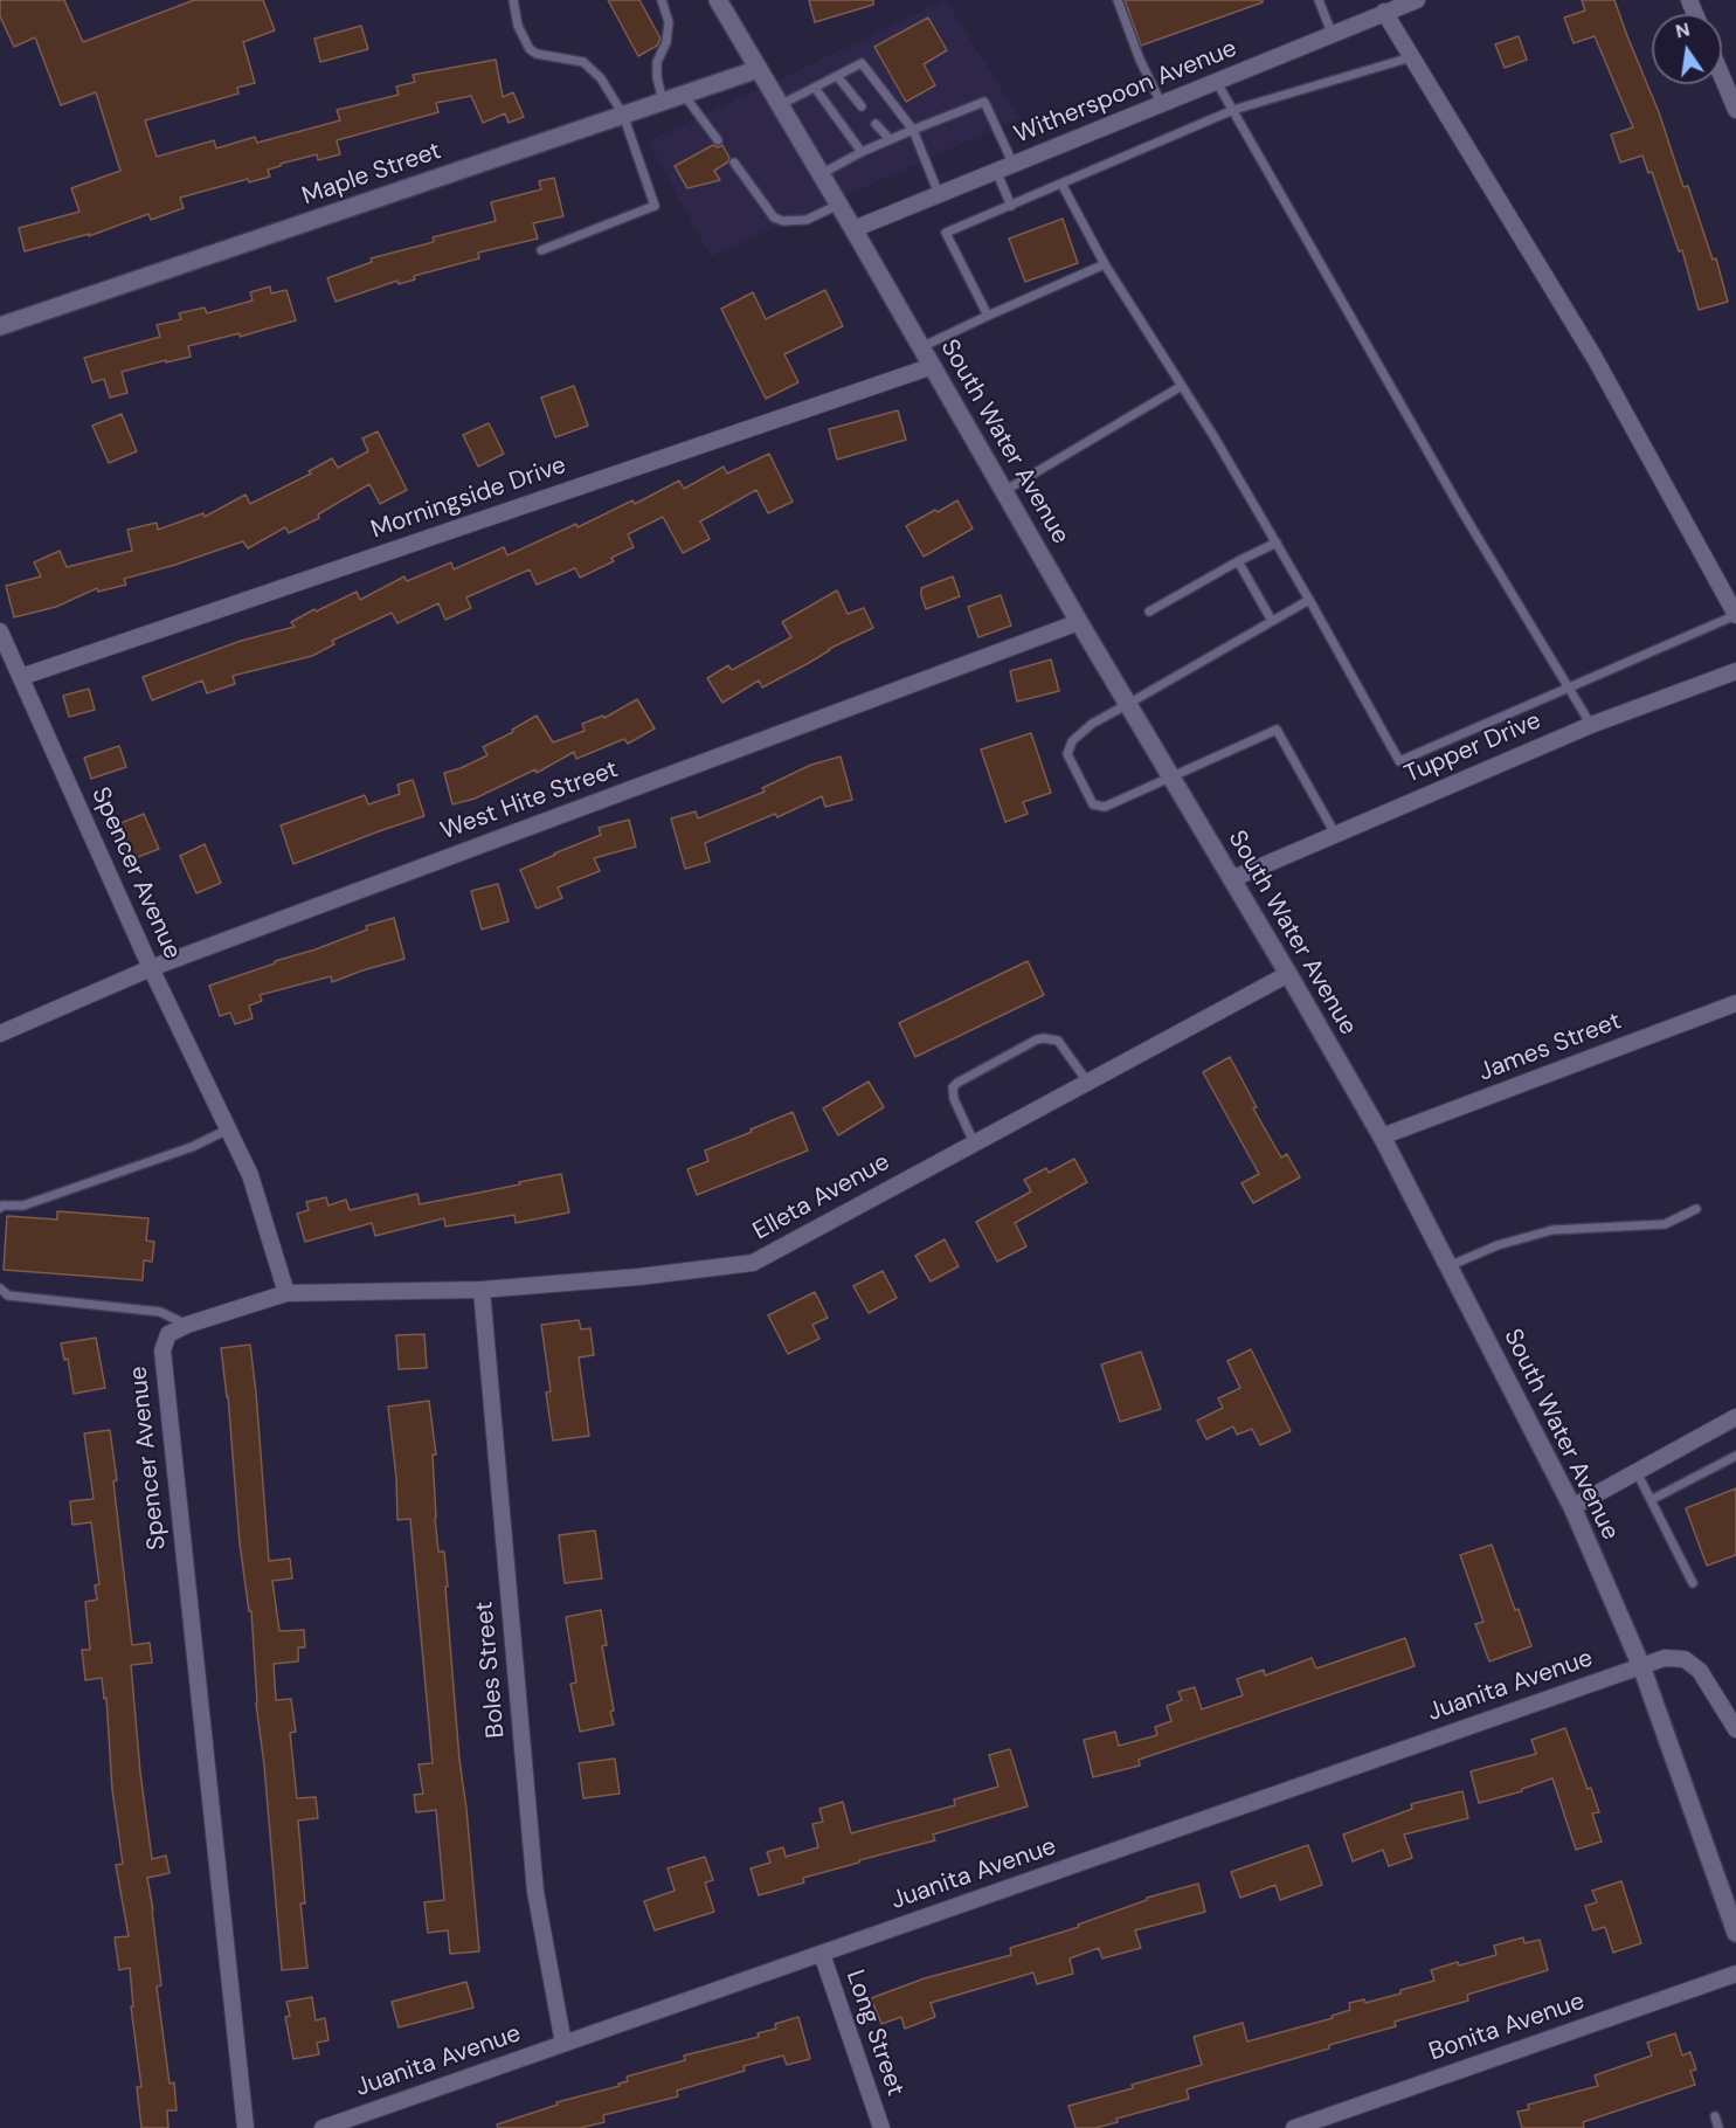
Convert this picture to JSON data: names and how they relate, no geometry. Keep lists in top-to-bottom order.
{
  "streets": {
    "main road": ["Maple Street", "South Water Avenue"],
    "street": [
      "Witherspoon Avenue",
      "Morningside Drive",
      "Tupper Drive",
      "West Hite Street",
      "Spencer Avenue",
      "James Street",
      "Elleta Avenue",
      "Boles Street",
      "Juanita Avenue",
      "Bonita Avenue",
      "Long Street"
    ]
  },
  "crossings": [
    ["Witherspoon Avenue", "South Water Avenue"],
    ["Maple Street", "South Water Avenue"],
    ["South Water Avenue", "Morningside Drive"],
    ["South Water Avenue", "Tupper Drive"],
    ["South Water Avenue", "West Hite Street"],
    ["South Water Avenue", "James Street"],
    ["South Water Avenue", "Elleta Avenue"],
    ["South Water Avenue", "Juanita Avenue"],
    ["Morningside Drive", "Spencer Avenue"],
    ["West Hite Street", "Spencer Avenue"],
    ["Spencer Avenue", "Elleta Avenue"],
    ["Elleta Avenue", "Boles Street"],
    ["Boles Street", "Juanita Avenue"],
    ["Juanita Avenue", "Long Street"]
  ],
  "north": "top"
}
